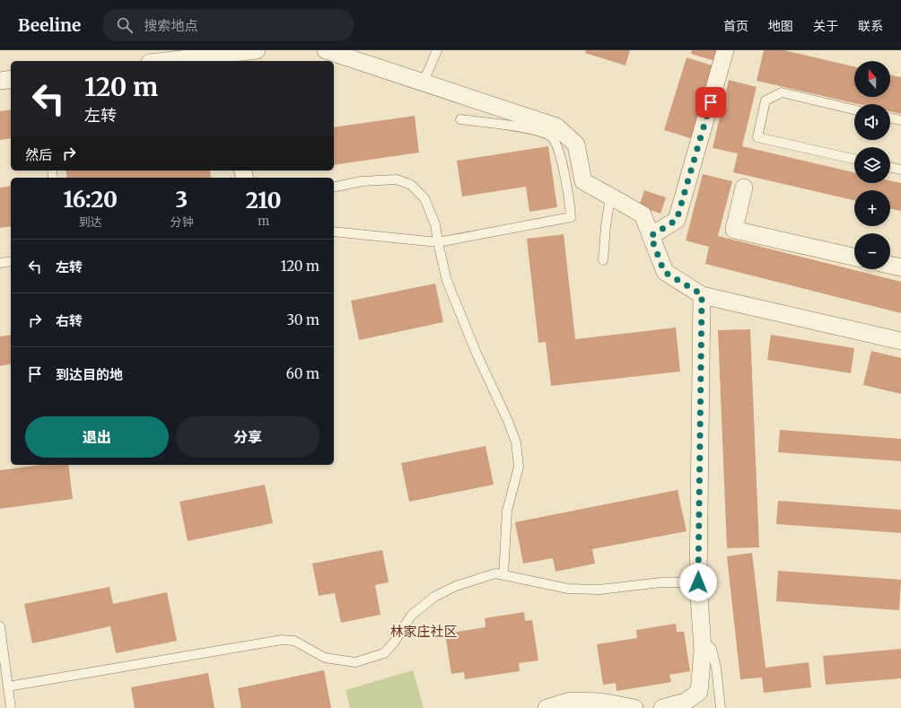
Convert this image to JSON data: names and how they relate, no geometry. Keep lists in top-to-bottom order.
{
  "districts": ["林家庄社区"],
  "north": "top",
  "page": {
    "header": "Beeline",
    "search": "搜索地点",
    "nav": [
      "首页",
      "地图",
      "关于",
      "联系"
    ],
    "map_buttons": ["+", "−"],
    "turn": ["120 m", "左转"],
    "then": "然后",
    "eta": [
      "16:20",
      "到达",
      "3",
      "分钟",
      "210",
      "m"
    ],
    "list": [
      {
        "name": "左转",
        "value": "120 m"
      },
      {
        "name": "右转",
        "value": "30 m"
      },
      {
        "name": "到达目的地",
        "value": "60 m"
      }
    ],
    "buttons": ["退出", "分享"]
  }
}
